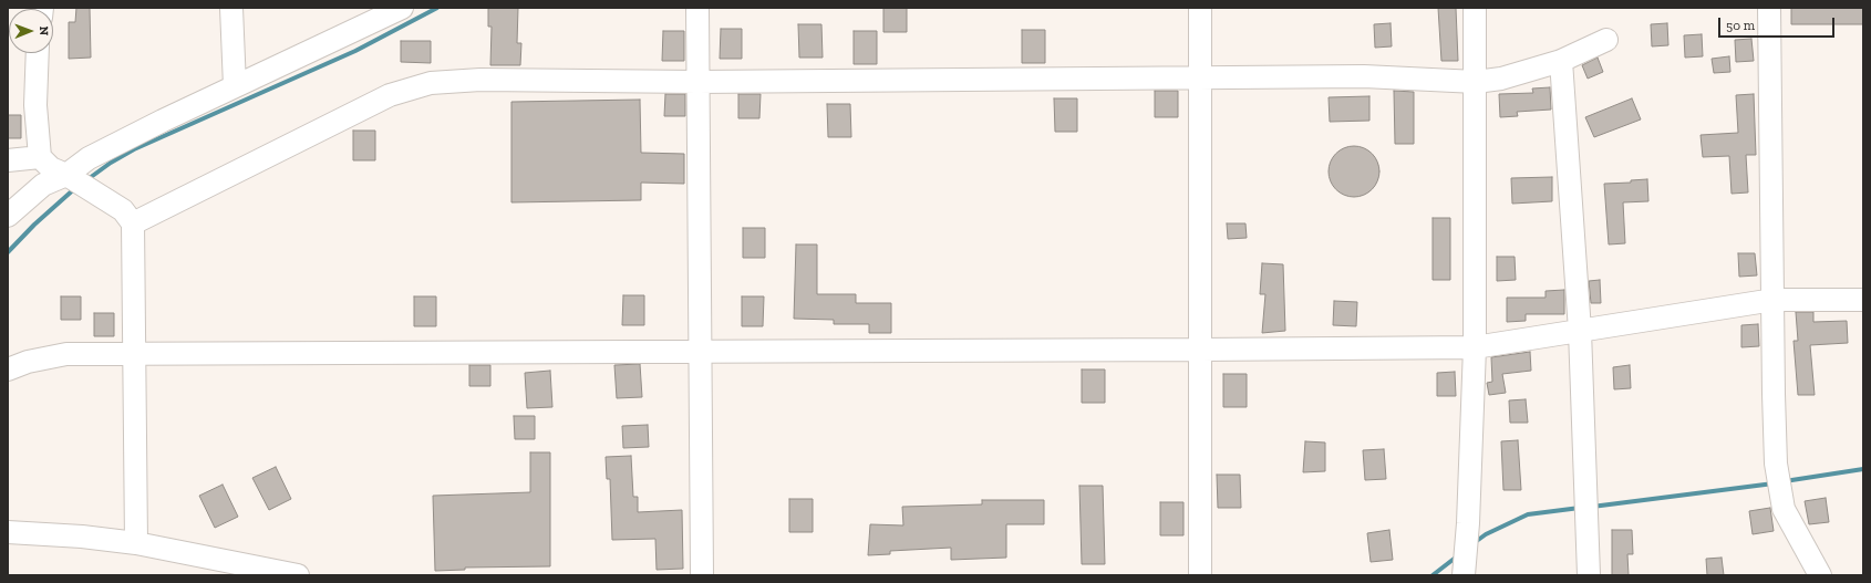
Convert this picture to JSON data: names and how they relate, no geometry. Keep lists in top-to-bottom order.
{
  "scale_bar": "50 m",
  "north": "right"
}
